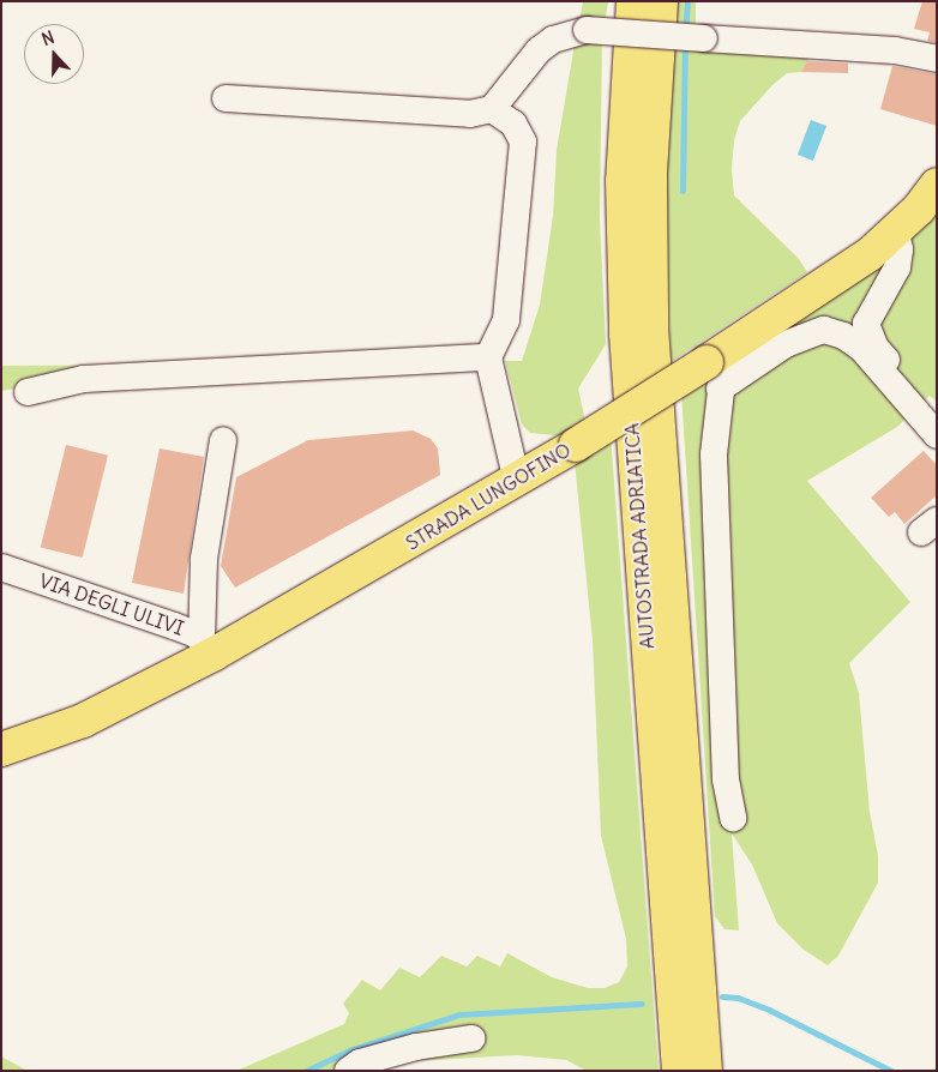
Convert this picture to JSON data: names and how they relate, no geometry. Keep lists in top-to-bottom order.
{
  "streets": {
    "main road": ["STRADA LUNGOFINO", "AUTOSTRADA ADRIATICA"],
    "street": ["VIA DEGLI ULIVI"]
  },
  "crossings": [
    ["STRADA LUNGOFINO", "VIA DEGLI ULIVI"]
  ],
  "north": "top"
}
